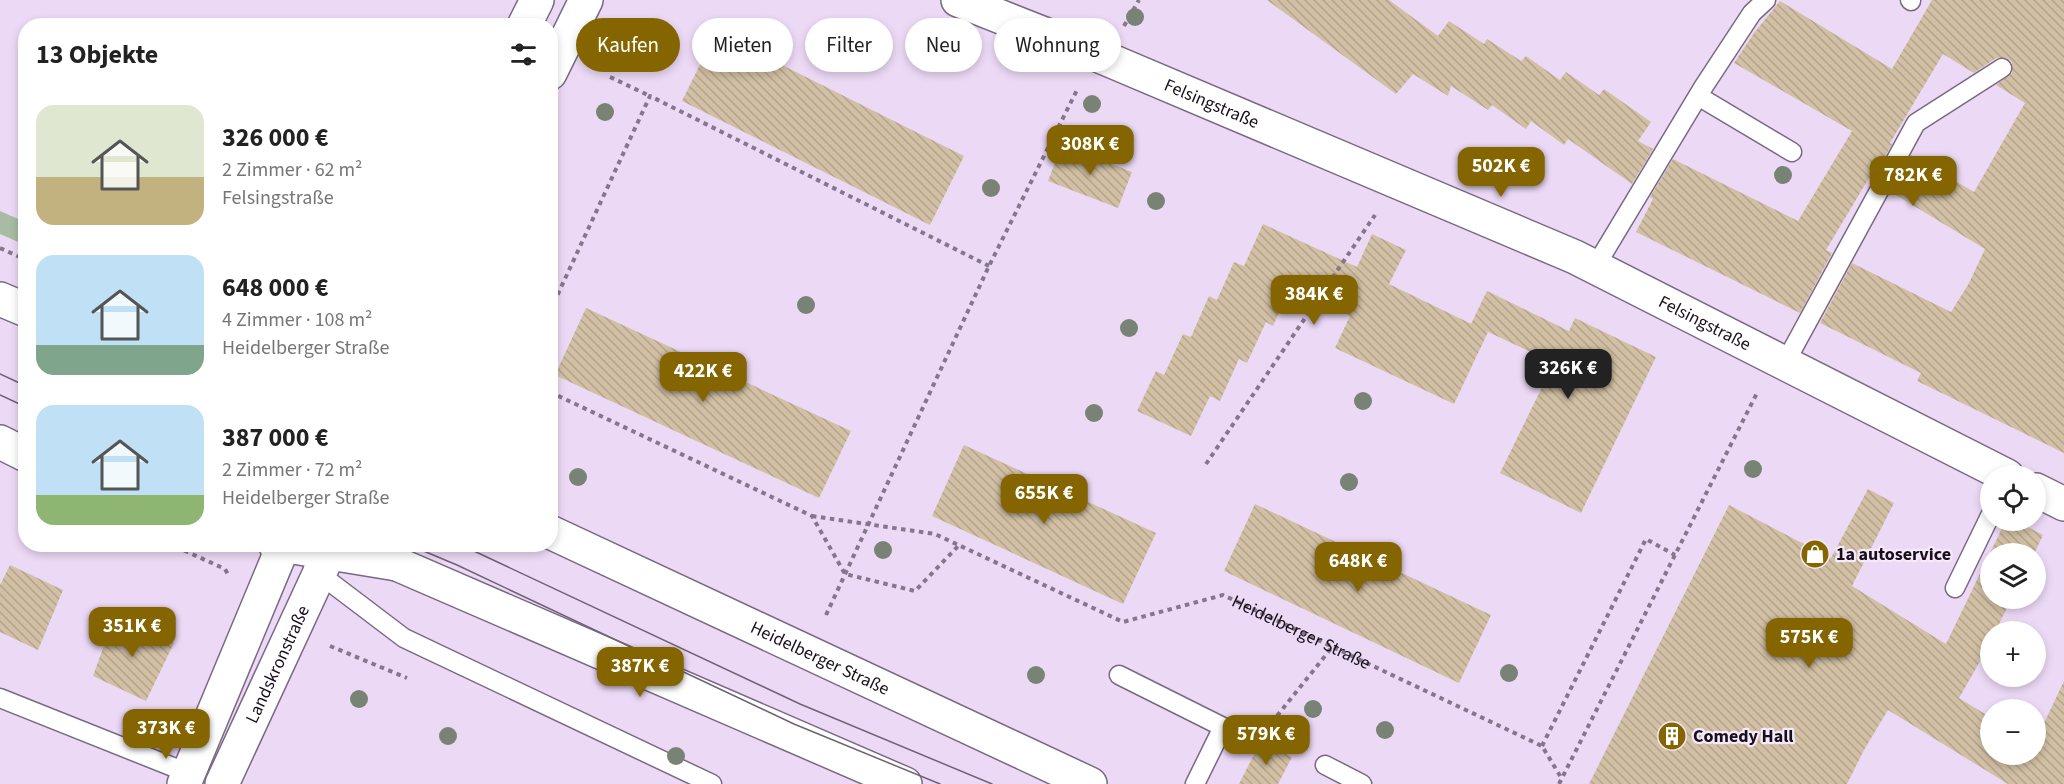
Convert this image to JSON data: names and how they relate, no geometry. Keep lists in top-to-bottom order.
{
  "streets": {
    "main road": ["Felsingstraße", "Heidelberger Straße", "Landskronstraße"]
  },
  "places": {
    "shop": ["1a autoservice"],
    "building": ["Comedy Hall"]
  },
  "page": {
    "chip": [
      "Kaufen",
      "Mieten",
      "Filter",
      "Neu",
      "Wohnung"
    ],
    "heading": "13 Objekte",
    "list": [
      {
        "name": "326 000 €",
        "note": "2 Zimmer · 62 m² · Felsingstraße"
      },
      {
        "name": "648 000 €",
        "note": "4 Zimmer · 108 m² · Heidelberger Straße"
      },
      {
        "name": "387 000 €",
        "note": "2 Zimmer · 72 m² · Heidelberger Straße"
      }
    ],
    "price": [
      "308K €",
      "502K €",
      "782K €",
      "384K €",
      "326K €",
      "422K €",
      "655K €",
      "648K €",
      "351K €",
      "575K €",
      "387K €",
      "373K €",
      "579K €"
    ],
    "map_buttons": ["+", "−"]
  }
}
